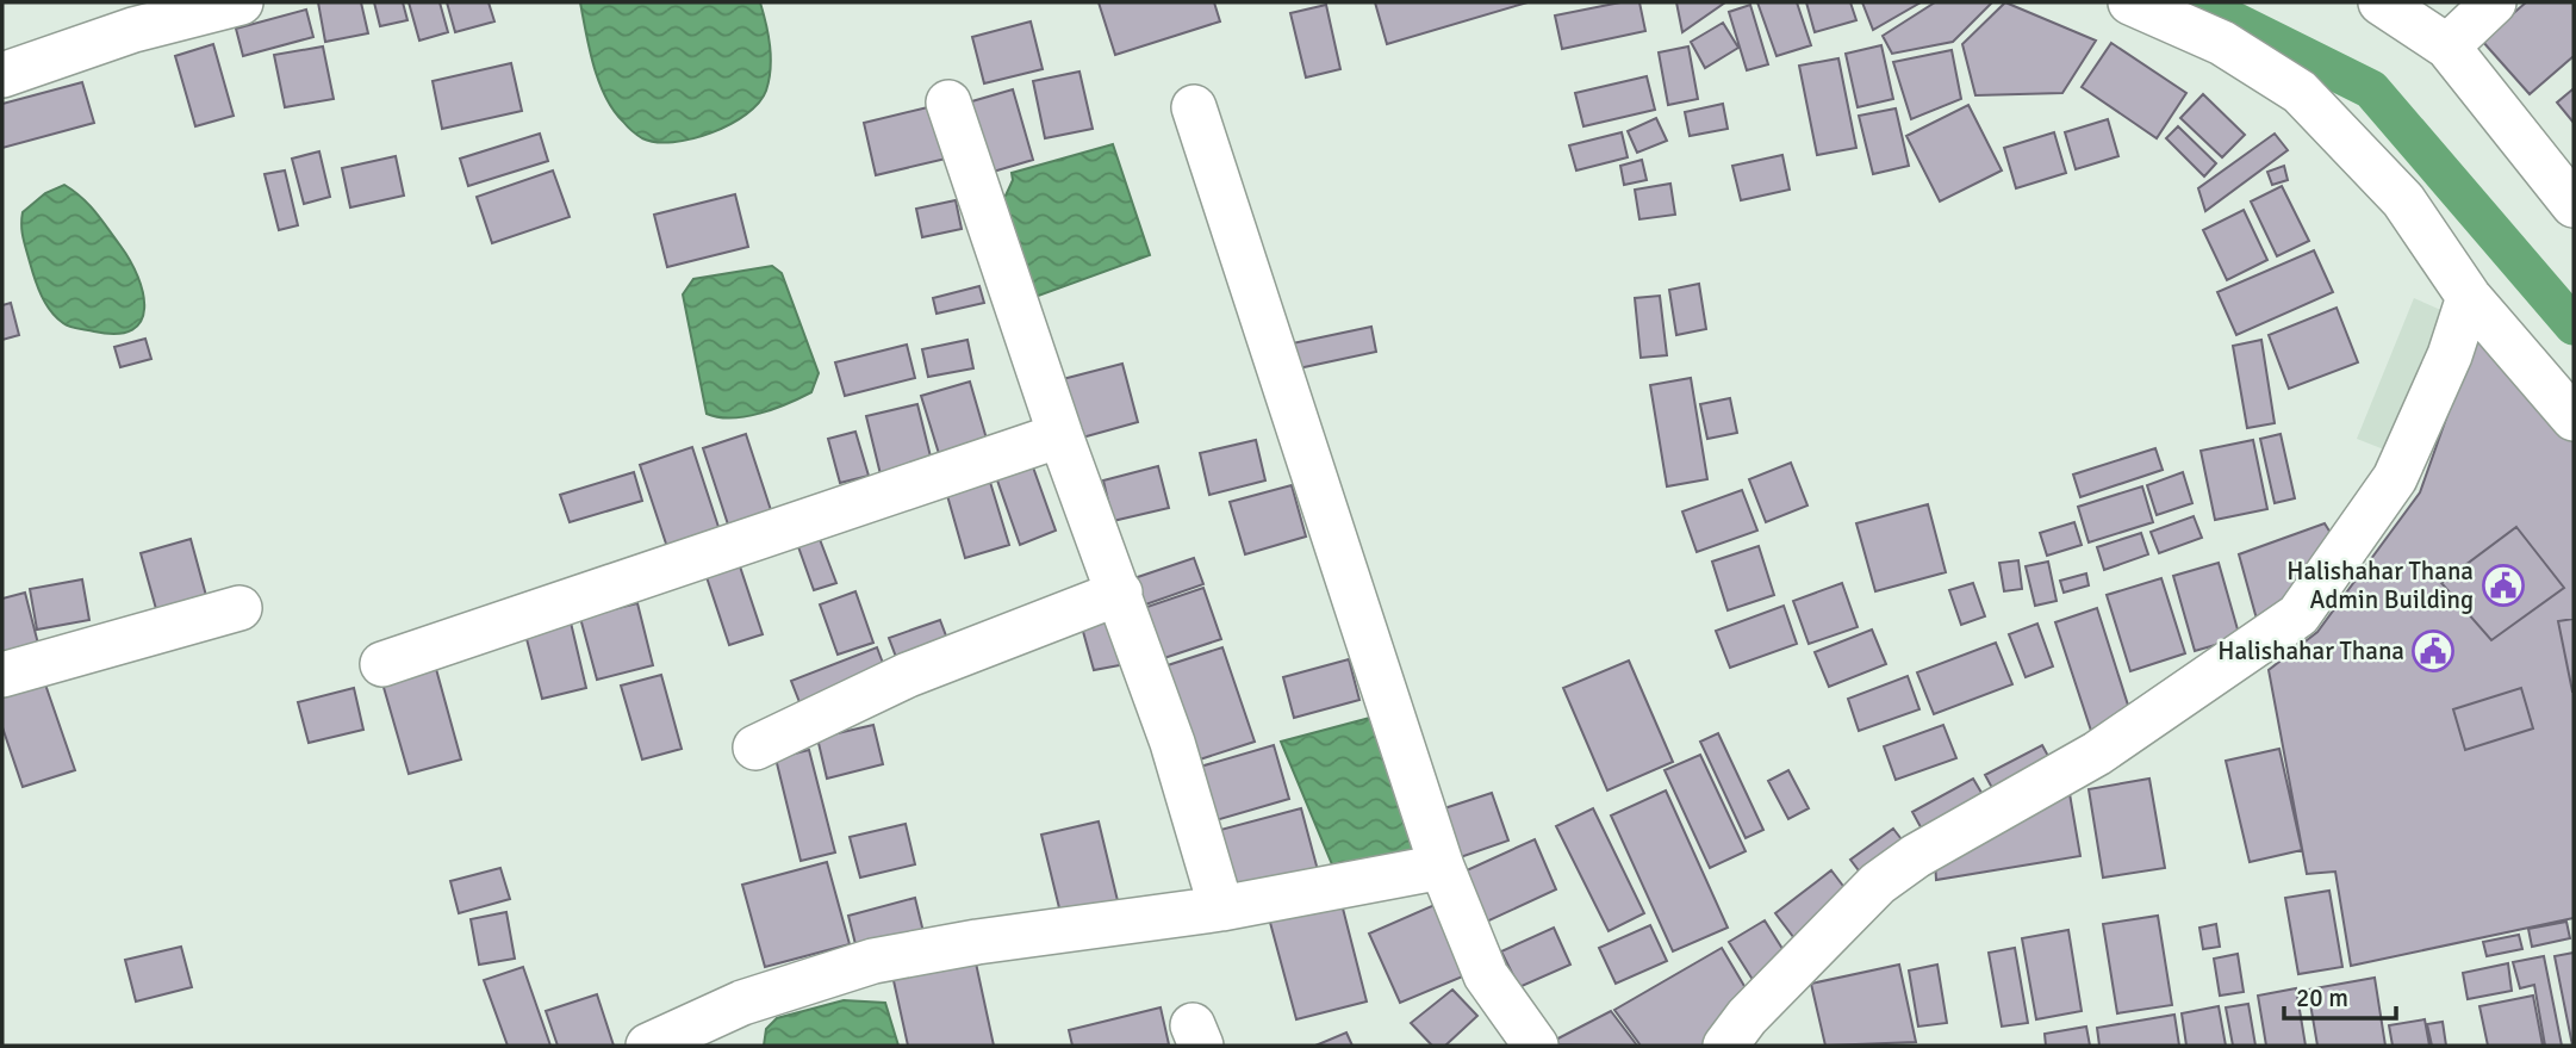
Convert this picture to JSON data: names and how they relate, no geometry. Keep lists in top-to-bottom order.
{
  "places": {
    "public building": ["Halishahar Thana Admin Building", "Halishahar Thana"]
  },
  "scale_bar": "20 m"
}
